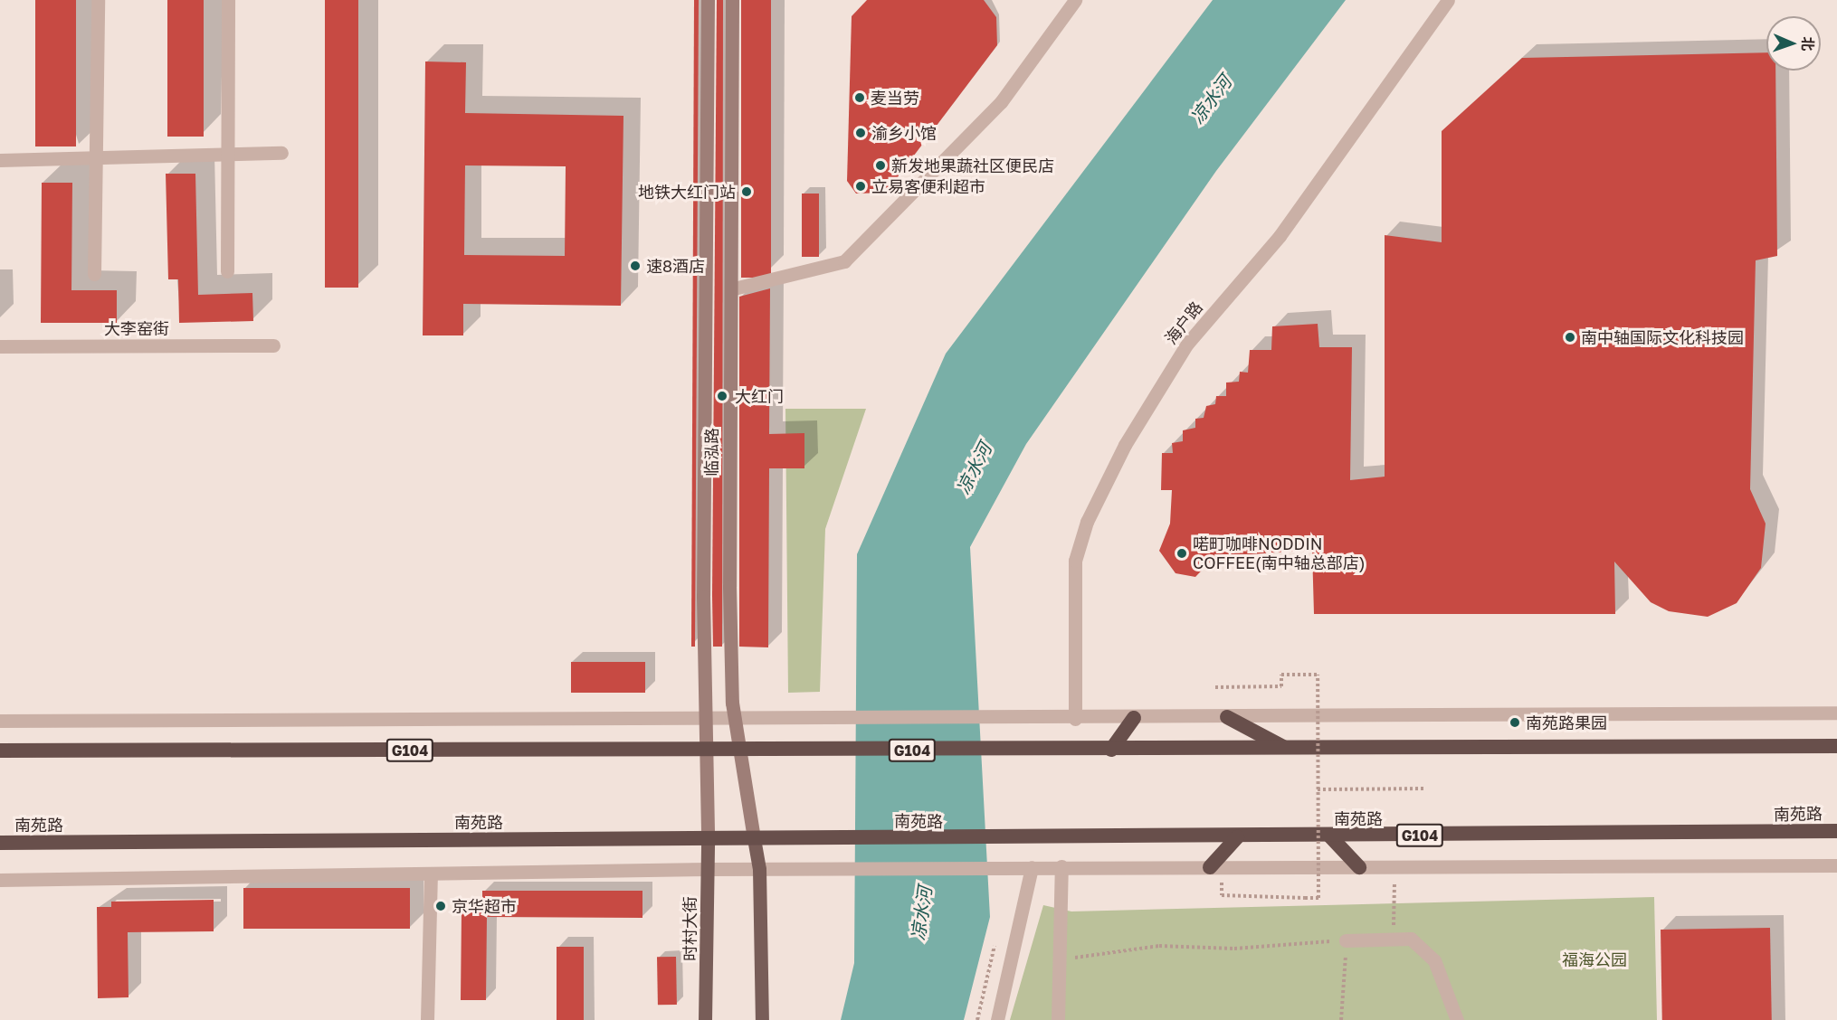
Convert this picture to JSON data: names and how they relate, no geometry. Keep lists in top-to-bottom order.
{
  "streets": {
    "highway": ["G104", "南苑路"],
    "main road": ["临泓路", "时村大街"],
    "street": ["海户路", "大李窑街"]
  },
  "crossings": [
    ["临泓路", "G104"],
    ["临泓路", "南苑路"],
    ["临泓路", "时村大街"],
    ["南苑路", "时村大街"]
  ],
  "water": ["凉水河"],
  "parks": ["福海公园"],
  "places": [
    "麦当劳",
    "渝乡小馆",
    "新发地果蔬社区便民店",
    "立易客便利超市",
    "地铁大红门站",
    "速8酒店",
    "南中轴国际文化科技园",
    "大红门",
    "喏町咖啡NODDIN COFFEE(南中轴总部店)",
    "南苑路果园",
    "京华超市"
  ],
  "north": "right"
}
